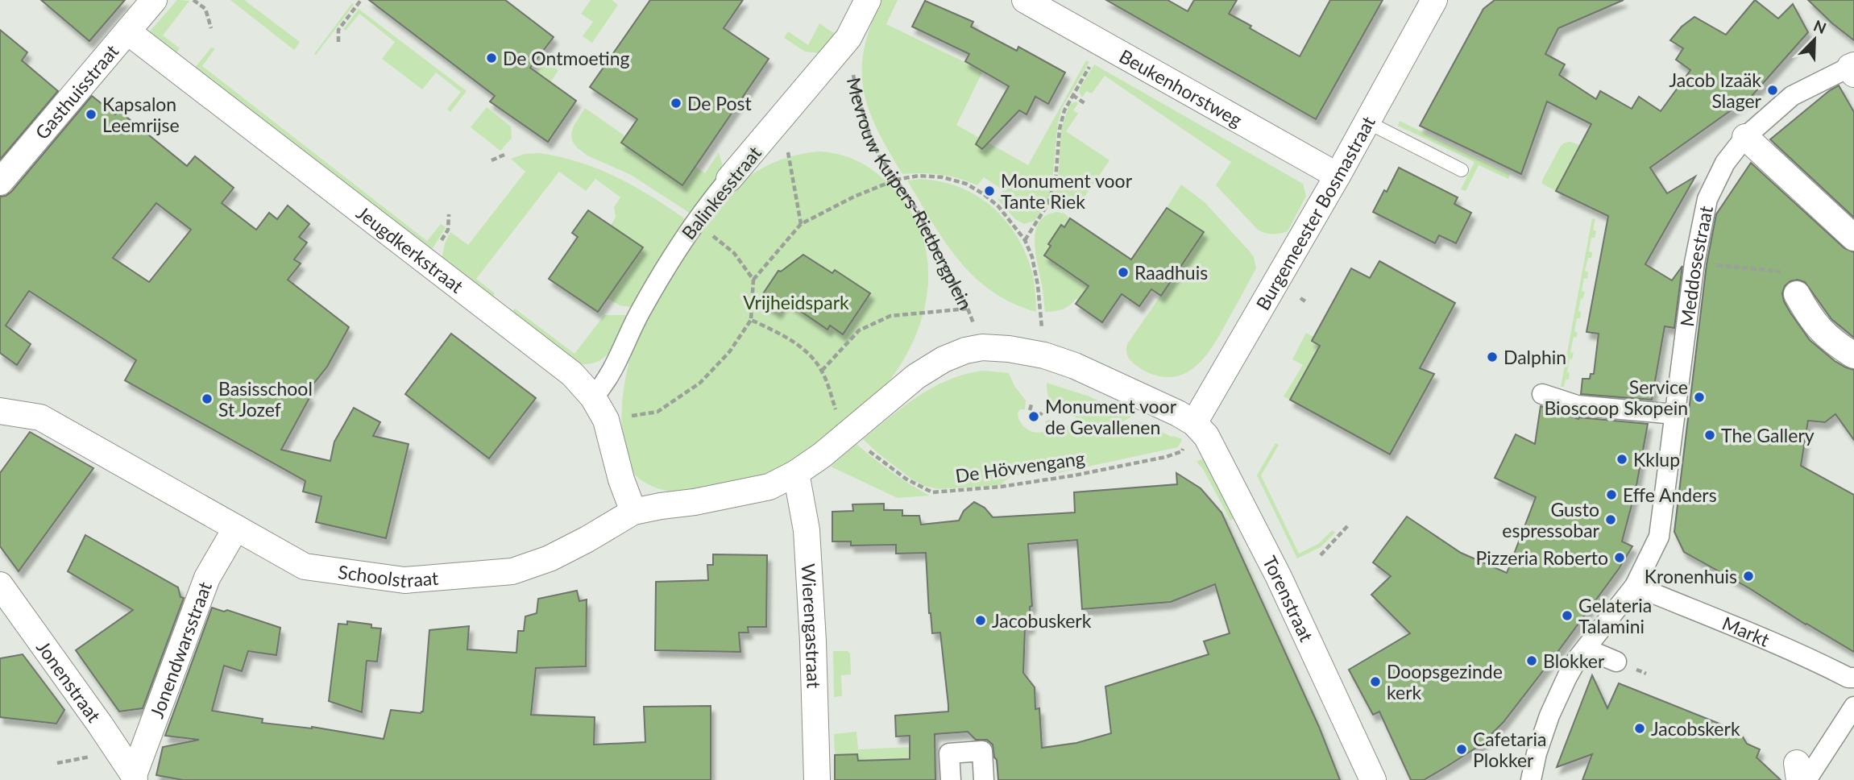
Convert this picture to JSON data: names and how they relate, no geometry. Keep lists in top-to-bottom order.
{
  "streets": {
    "street": [
      "Beukenhorstweg",
      "Gasthuisstraat",
      "Balinkesstraat",
      "Burgemeester Bosmastraat",
      "Jeugdkerkstraat",
      "Meddosestraat",
      "Schoolstraat",
      "Torenstraat",
      "Wierengastraat",
      "Markt",
      "Jonendwarsstraat",
      "Jonenstraat"
    ],
    "path": ["Mevrouw Kuipers-Rietbergplein", "De Hövvengang"]
  },
  "crossings": [
    ["Beukenhorstweg", "Burgemeester Bosmastraat"],
    ["Gasthuisstraat", "Jeugdkerkstraat"],
    ["Balinkesstraat", "Mevrouw Kuipers-Rietbergplein"],
    ["Balinkesstraat", "Jeugdkerkstraat"],
    ["Burgemeester Bosmastraat", "De Hövvengang"],
    ["Burgemeester Bosmastraat", "Torenstraat"],
    ["Jeugdkerkstraat", "Schoolstraat"],
    ["Meddosestraat", "Markt"],
    ["De Hövvengang", "Torenstraat"],
    ["Schoolstraat", "Wierengastraat"],
    ["Schoolstraat", "Jonendwarsstraat"],
    ["Jonendwarsstraat", "Jonenstraat"]
  ],
  "parks": ["Vrijheidspark"],
  "places": [
    "De Ontmoeting",
    "Jacob Izaäk Slager",
    "De Post",
    "Kapsalon Leemrijse",
    "Monument voor Tante Riek",
    "Raadhuis",
    "Dalphin",
    "Service Bioscoop Skopein",
    "Basisschool St Jozef",
    "Monument voor de Gevallenen",
    "The Gallery",
    "Kklup",
    "Effe Anders",
    "Gusto espressobar",
    "Pizzeria Roberto",
    "Kronenhuis",
    "Gelateria Talamini",
    "Jacobuskerk",
    "Blokker",
    "Doopsgezinde kerk",
    "Jacobskerk",
    "Cafetaria Plokker"
  ],
  "north": "top right"
}
